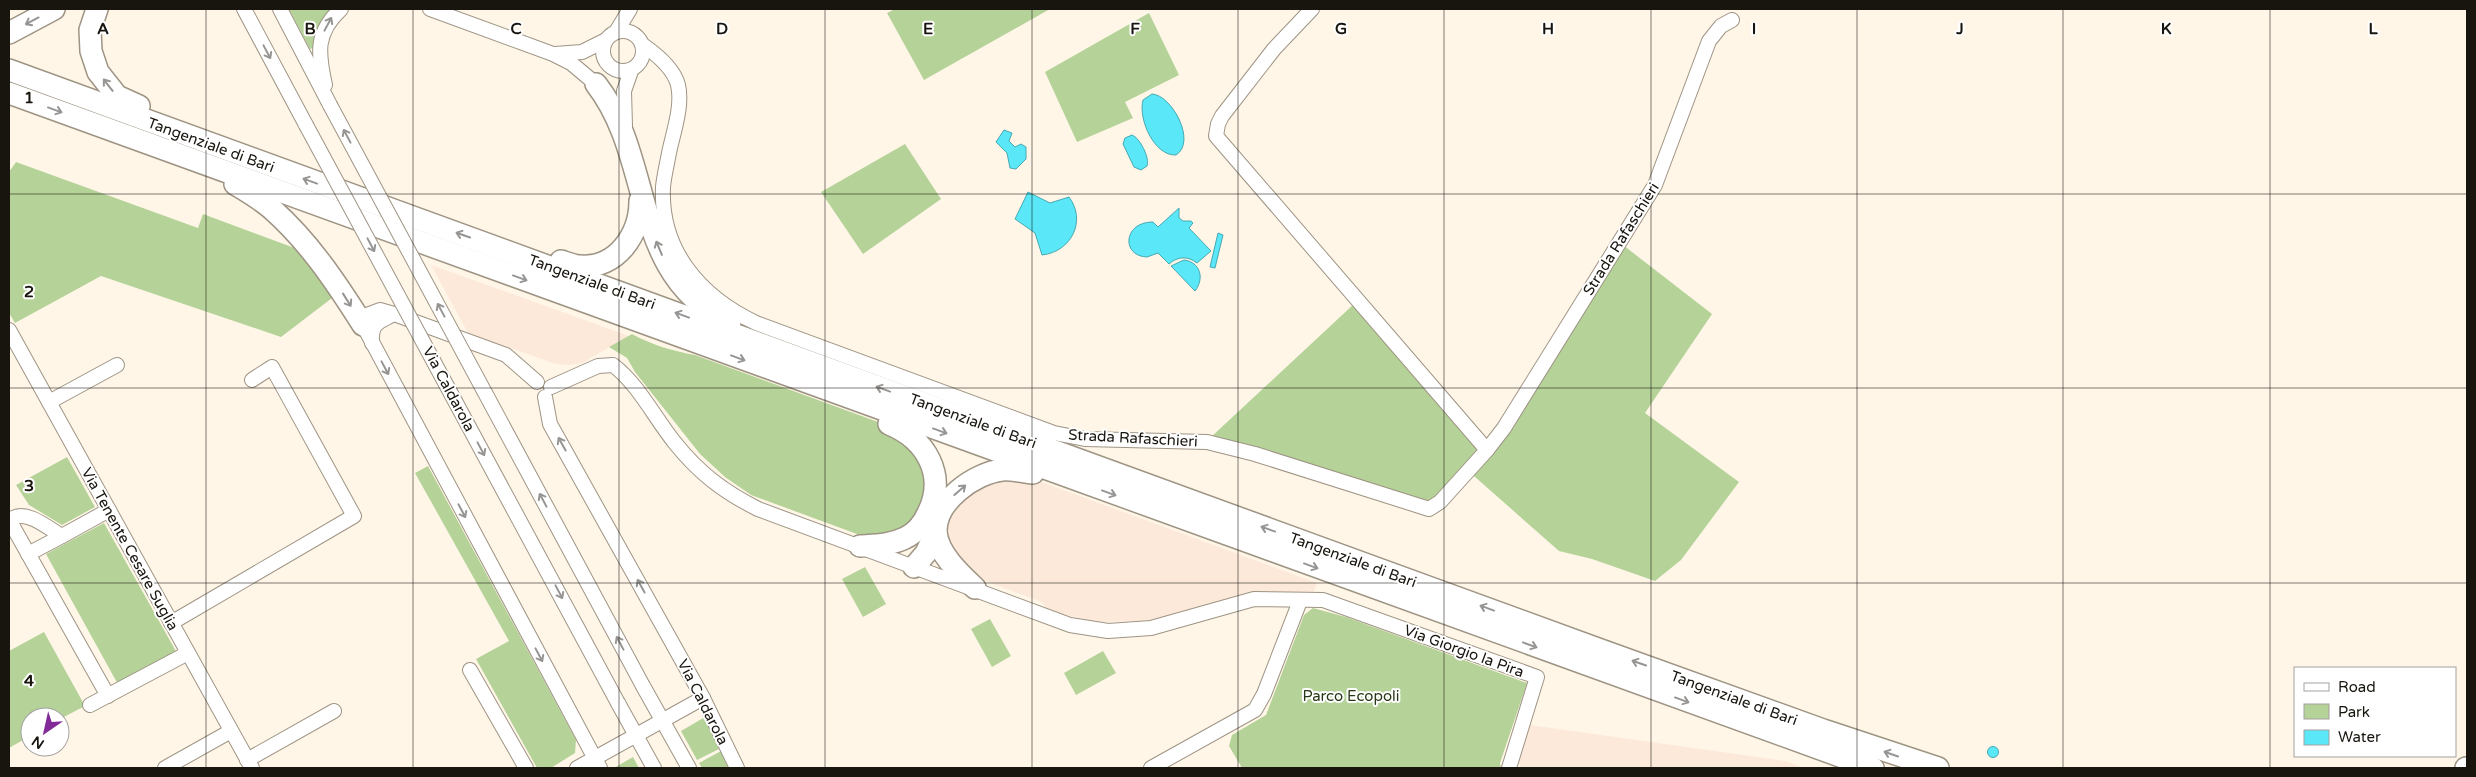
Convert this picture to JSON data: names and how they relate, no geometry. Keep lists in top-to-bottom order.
{
  "streets": {
    "highway": ["Tangenziale di Bari"],
    "street": [
      "Strada Rafaschieri",
      "Via Caldarola",
      "Via Tenente Cesare Suglia",
      "Via Giorgio la Pira"
    ]
  },
  "parks": ["Parco Ecopoli"],
  "legend": ["Road", "Park", "Water"],
  "north": "bottom left",
  "grid": {
    "columns": [
      "A",
      "B",
      "C",
      "D",
      "E",
      "F",
      "G",
      "H",
      "I",
      "J",
      "K",
      "L"
    ],
    "rows": [
      "1",
      "2",
      "3",
      "4"
    ]
  }
}
